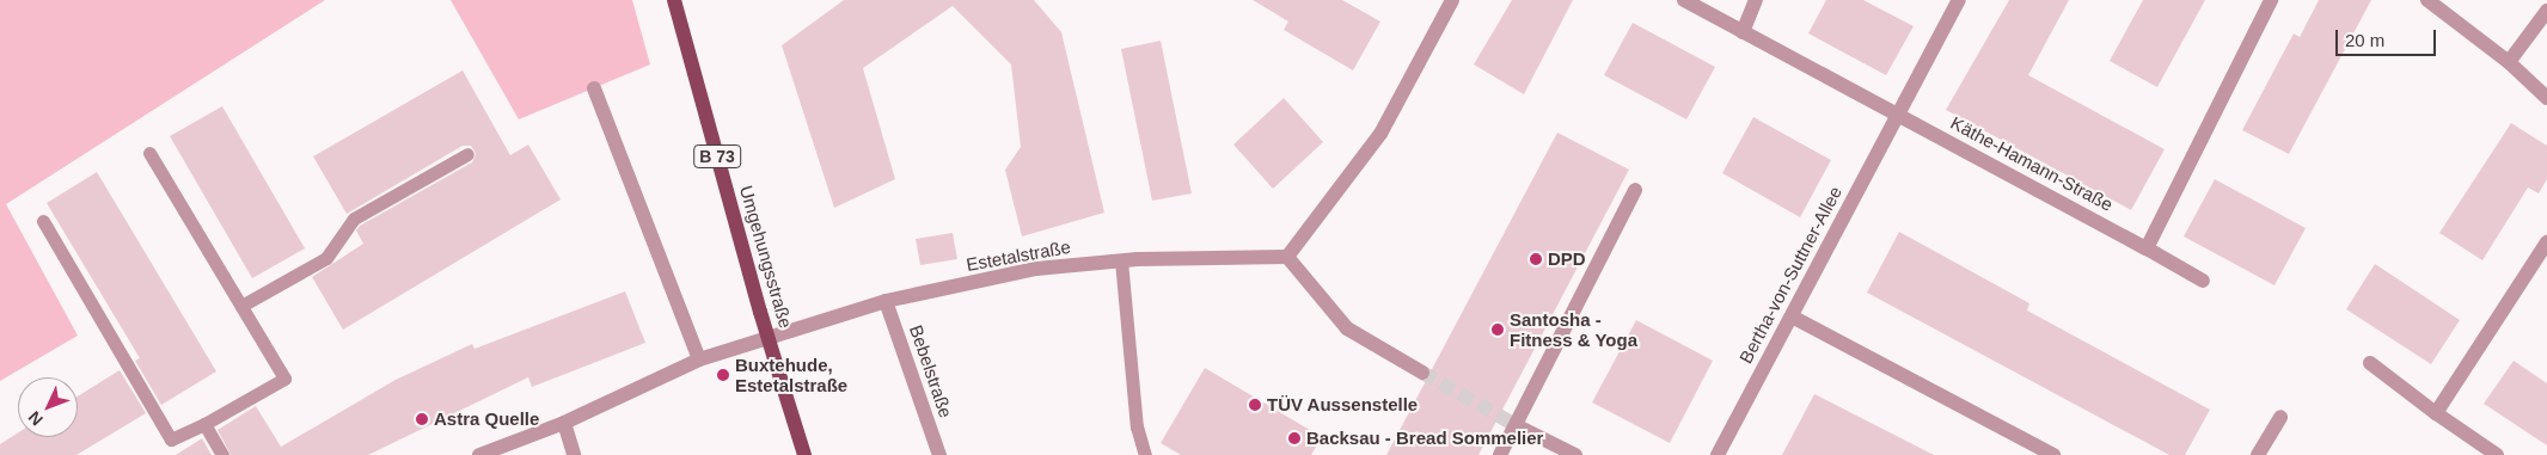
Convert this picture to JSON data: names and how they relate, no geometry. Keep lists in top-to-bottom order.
{
  "streets": {
    "main road": ["B 73", "Umgehungsstraße"],
    "street": [
      "Käthe-Hamann-Straße",
      "Estetalstraße",
      "Bertha-von-Suttner-Allee",
      "Bebelstraße"
    ]
  },
  "crossings": [
    ["Käthe-Hamann-Straße", "Bertha-von-Suttner-Allee"],
    ["Estetalstraße", "Bebelstraße"]
  ],
  "places": [
    "DPD",
    "Santosha - Fitness & Yoga",
    "Buxtehude, Estetalstraße",
    "TÜV Aussenstelle",
    "Astra Quelle",
    "Backsau - Bread Sommelier"
  ],
  "scale_bar": "20 m",
  "north": "bottom left"
}
